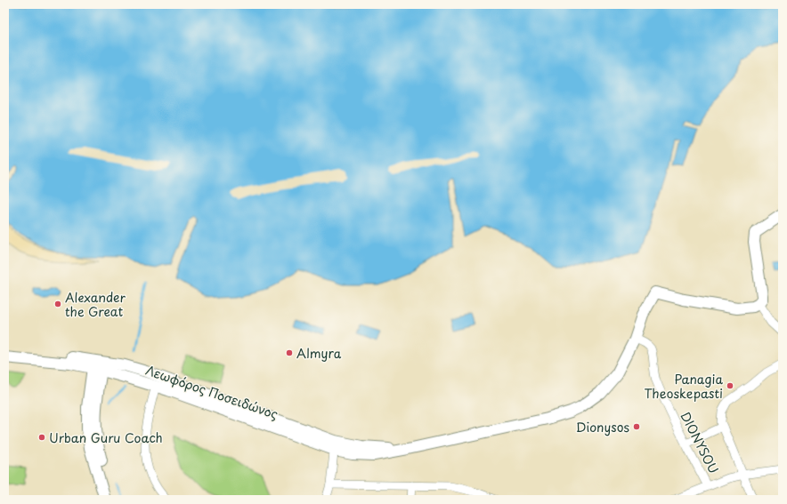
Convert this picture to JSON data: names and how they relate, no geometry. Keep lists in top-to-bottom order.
{
  "streets": {
    "main road": ["Λεωφόρος Ποσειδώνος"],
    "street": ["DIONYSOU"]
  },
  "crossings": [
    ["Λεωφόρος Ποσειδώνος", "DIONYSOU"]
  ],
  "places": [
    "Alexander the Great",
    "Almyra",
    "Panagia Theoskepasti",
    "Dionysos",
    "Urban Guru Coach"
  ]
}
